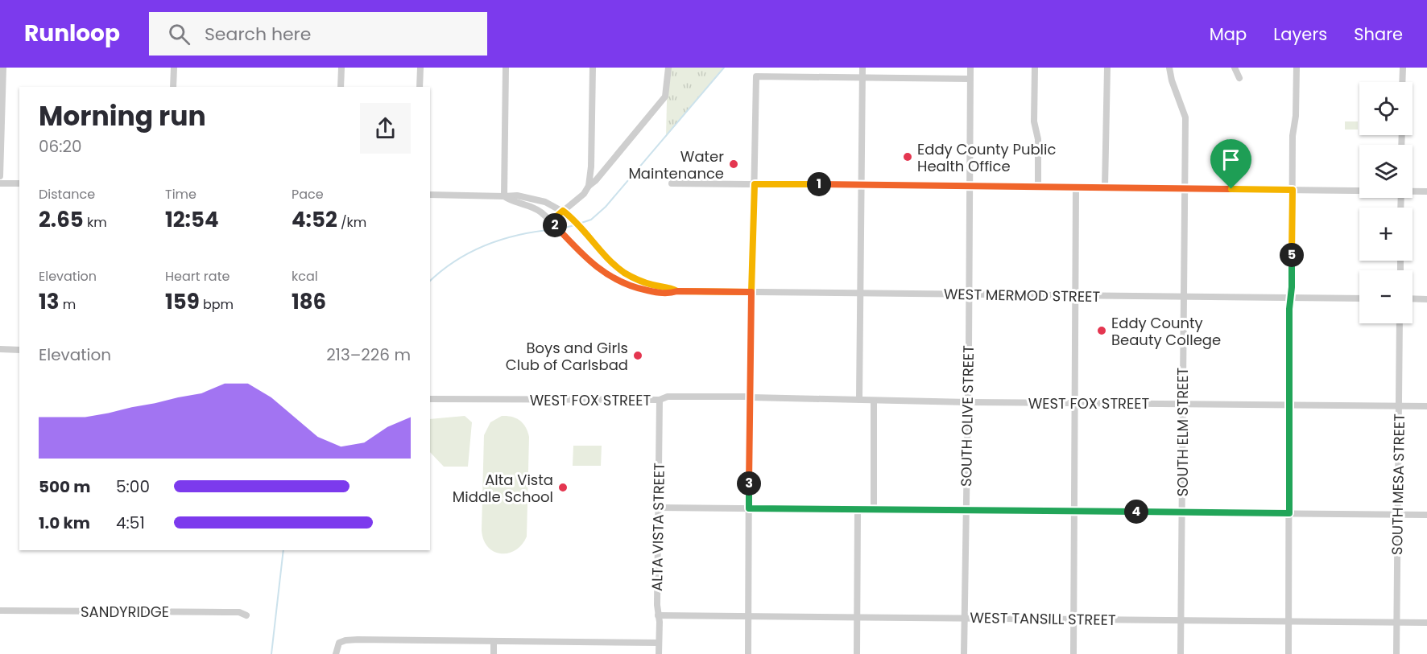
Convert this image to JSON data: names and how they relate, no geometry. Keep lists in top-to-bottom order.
{
  "streets": {
    "street": [
      "WEST MERMOD STREET",
      "WEST FOX STREET",
      "SOUTH OLIVE STREET",
      "SOUTH ELM STREET",
      "SOUTH MESA STREET",
      "ALTA VISTA STREET",
      "SANDYRIDGE",
      "WEST TANSILL STREET"
    ]
  },
  "crossings": [
    ["WEST MERMOD STREET", "SOUTH OLIVE STREET"],
    ["WEST MERMOD STREET", "SOUTH ELM STREET"],
    ["WEST FOX STREET", "SOUTH OLIVE STREET"],
    ["WEST FOX STREET", "SOUTH ELM STREET"],
    ["WEST FOX STREET", "SOUTH MESA STREET"],
    ["WEST FOX STREET", "ALTA VISTA STREET"],
    ["SOUTH OLIVE STREET", "WEST TANSILL STREET"],
    ["SOUTH ELM STREET", "WEST TANSILL STREET"],
    ["SOUTH MESA STREET", "WEST TANSILL STREET"],
    ["ALTA VISTA STREET", "WEST TANSILL STREET"]
  ],
  "places": [
    "Eddy County Public Health Office",
    "Water Maintenance",
    "Eddy County Beauty College",
    "Boys and Girls Club of Carlsbad",
    "Alta Vista Middle School"
  ],
  "page": {
    "header": "Runloop",
    "search": "Search here",
    "nav": ["Map", "Layers", "Share"],
    "map_buttons": ["+", "−"],
    "heading": ["Morning run", "06:20"],
    "stats": [
      ["Distance", "2.65 km"],
      ["Time", "12:54"],
      ["Pace", "4:52 /km"],
      ["Elevation", "13 m"],
      ["Heart rate", "159 bpm"],
      ["kcal", "186"]
    ],
    "pins": [
      "1",
      "2",
      "5",
      "3",
      "4"
    ],
    "chart": ["Elevation", "213–226 m"],
    "list": [
      {
        "name": "500 m",
        "note": "5:00"
      },
      {
        "name": "1.0 km",
        "note": "4:51"
      }
    ]
  }
}
